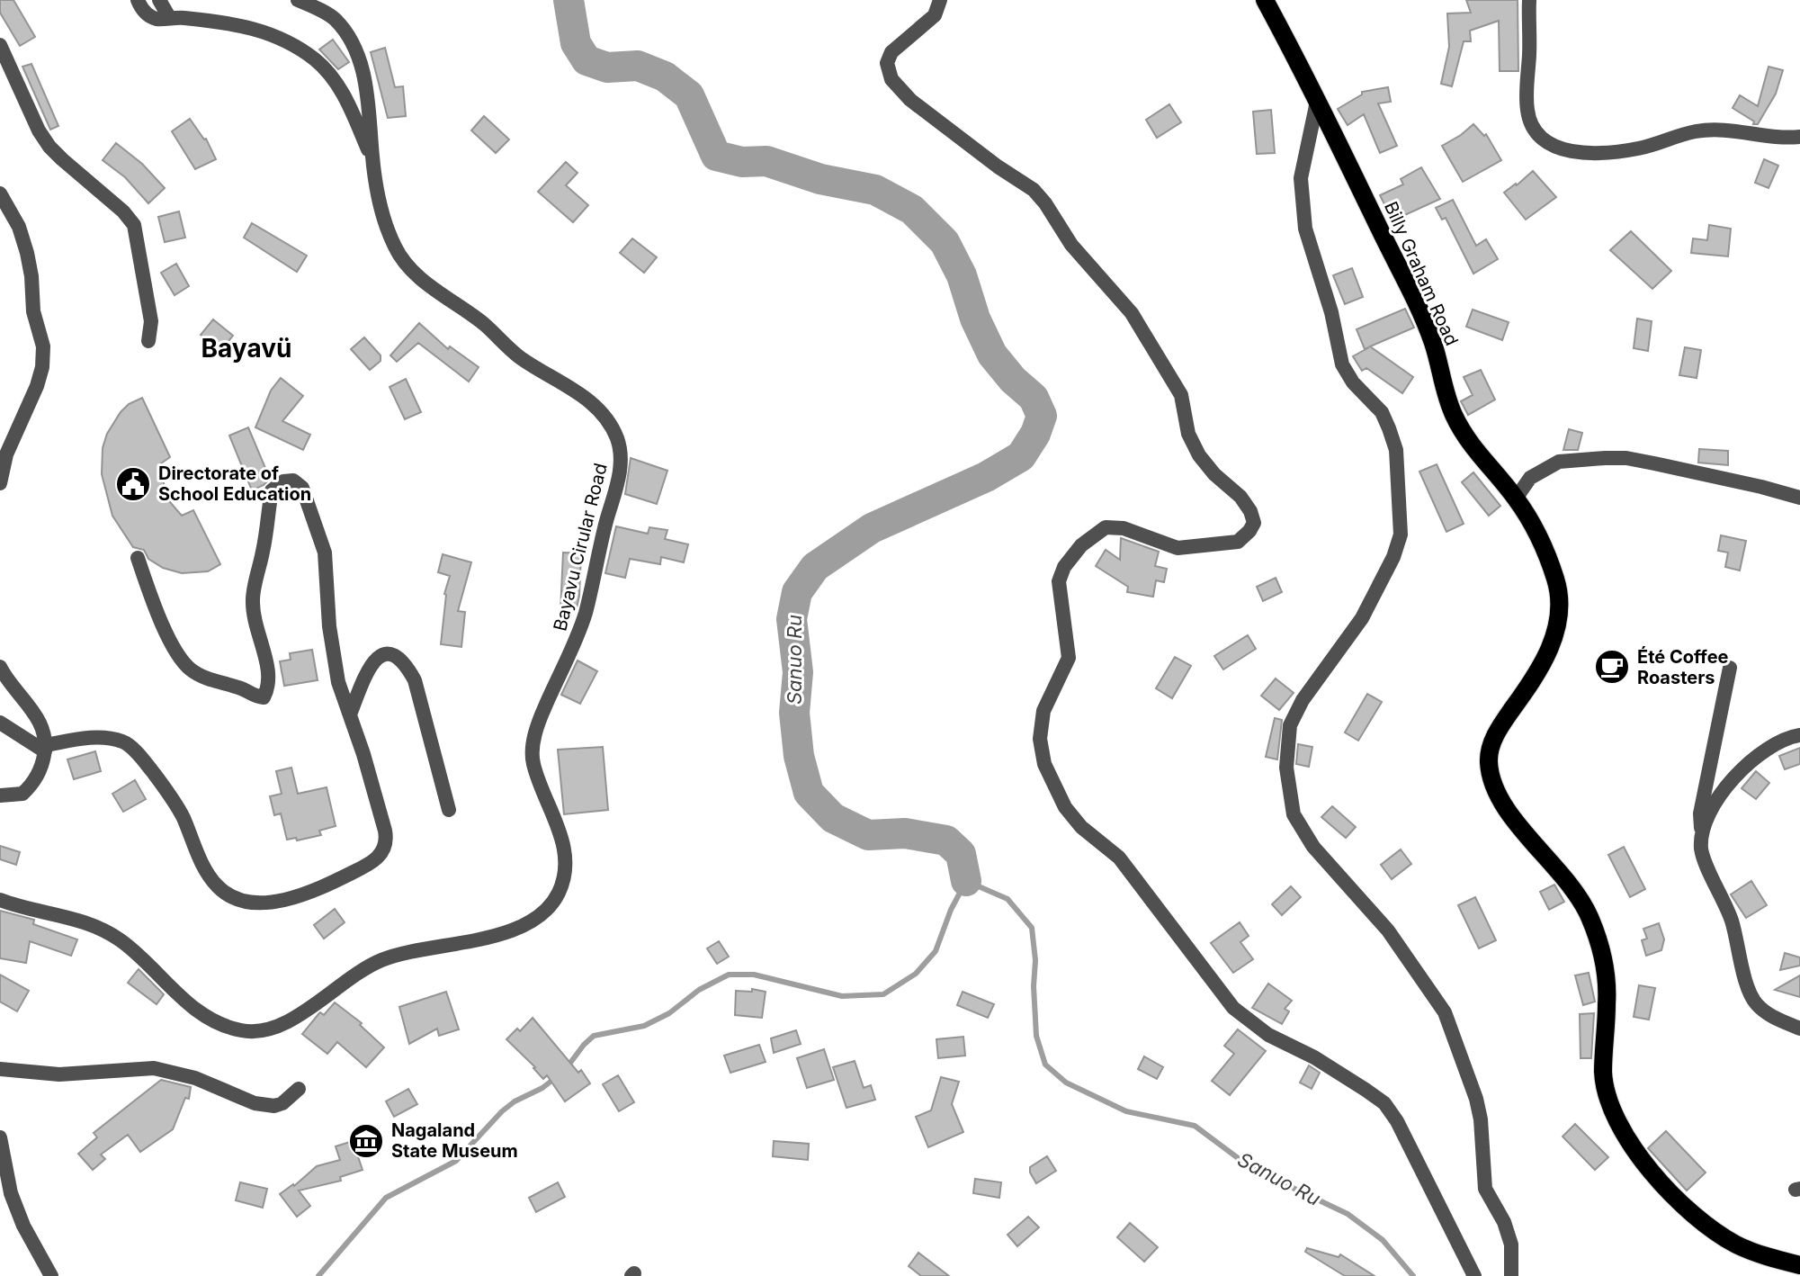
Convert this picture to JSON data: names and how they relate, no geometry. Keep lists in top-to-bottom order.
{
  "streets": {
    "main road": ["Billy Graham Road"],
    "street": ["Bayavu Cirular Road"]
  },
  "districts": ["Bayavü"],
  "water": ["Sanuo Ru"],
  "places": {
    "public building": ["Directorate of School Education"],
    "cafe": ["Été Coffee Roasters"],
    "museum": ["Nagaland State Museum"]
  }
}
